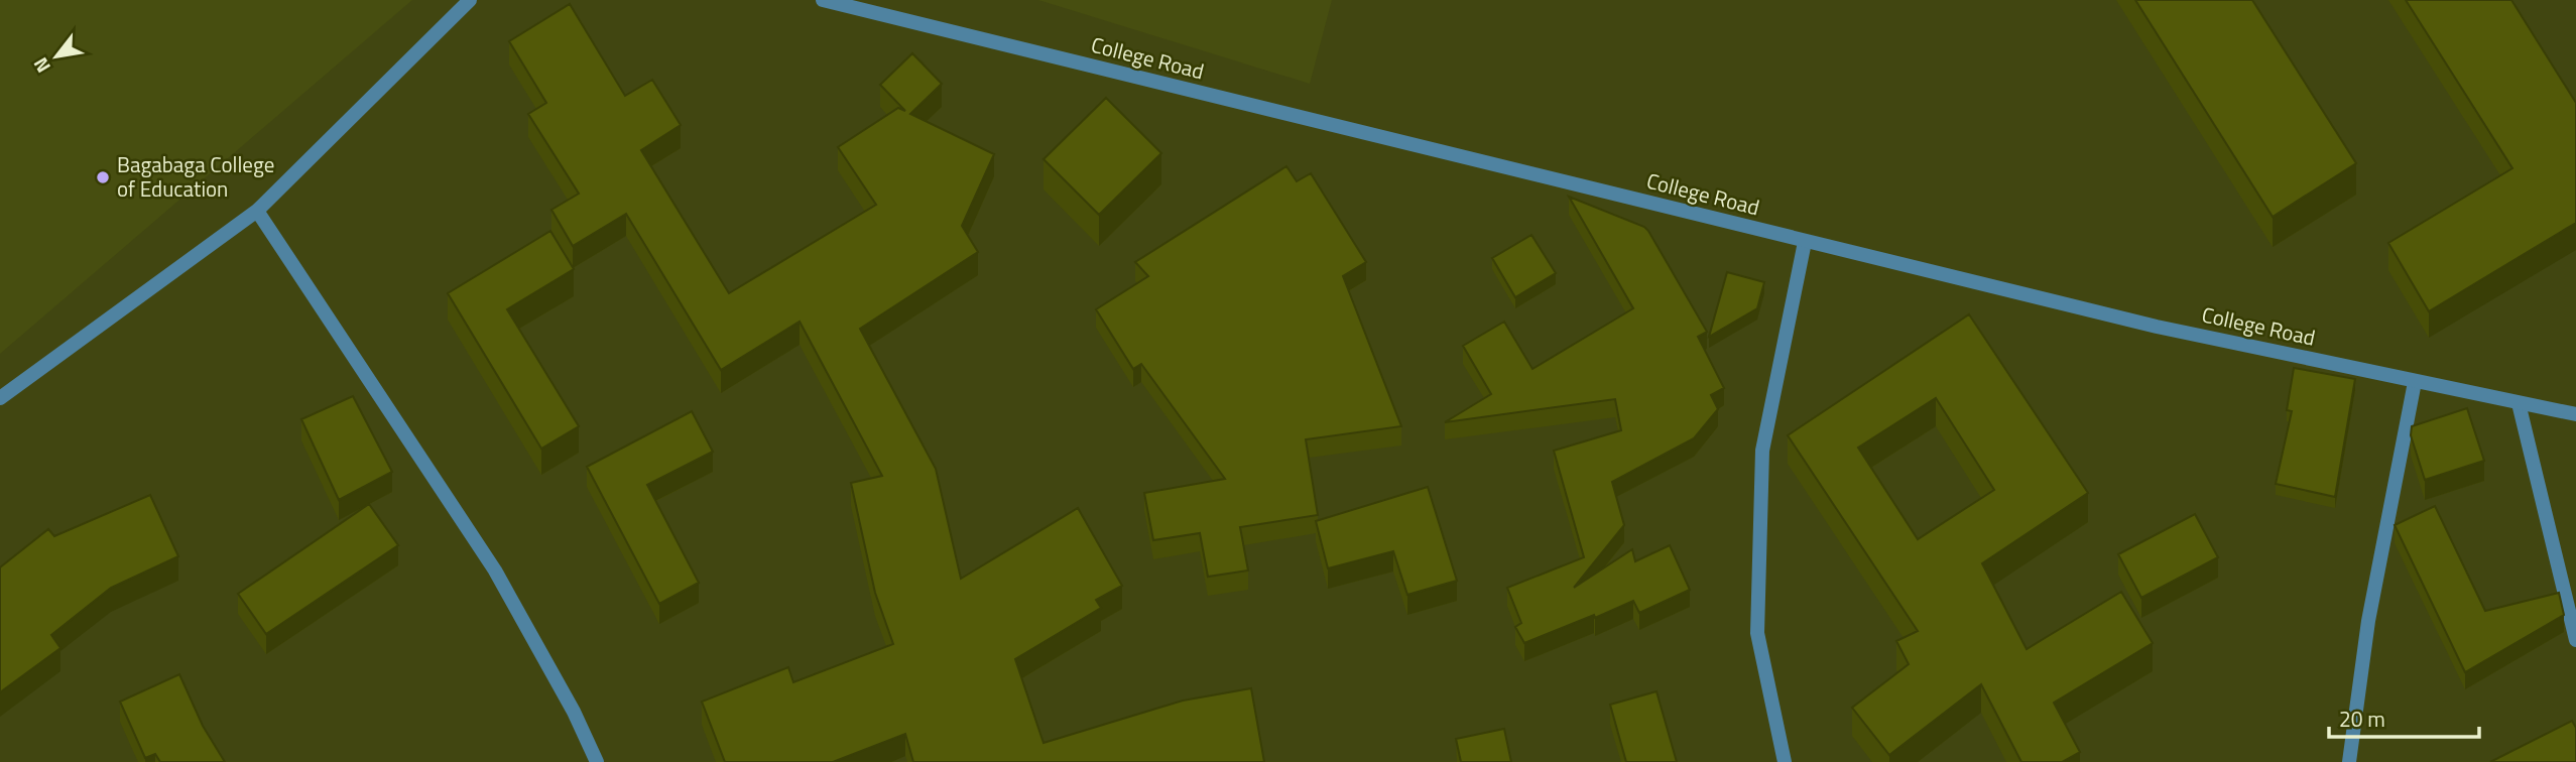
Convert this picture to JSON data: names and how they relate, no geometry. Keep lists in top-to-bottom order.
{
  "streets": {
    "street": ["College Road"]
  },
  "places": ["Bagabaga College of Education"],
  "scale_bar": "20 m",
  "north": "bottom left"
}
